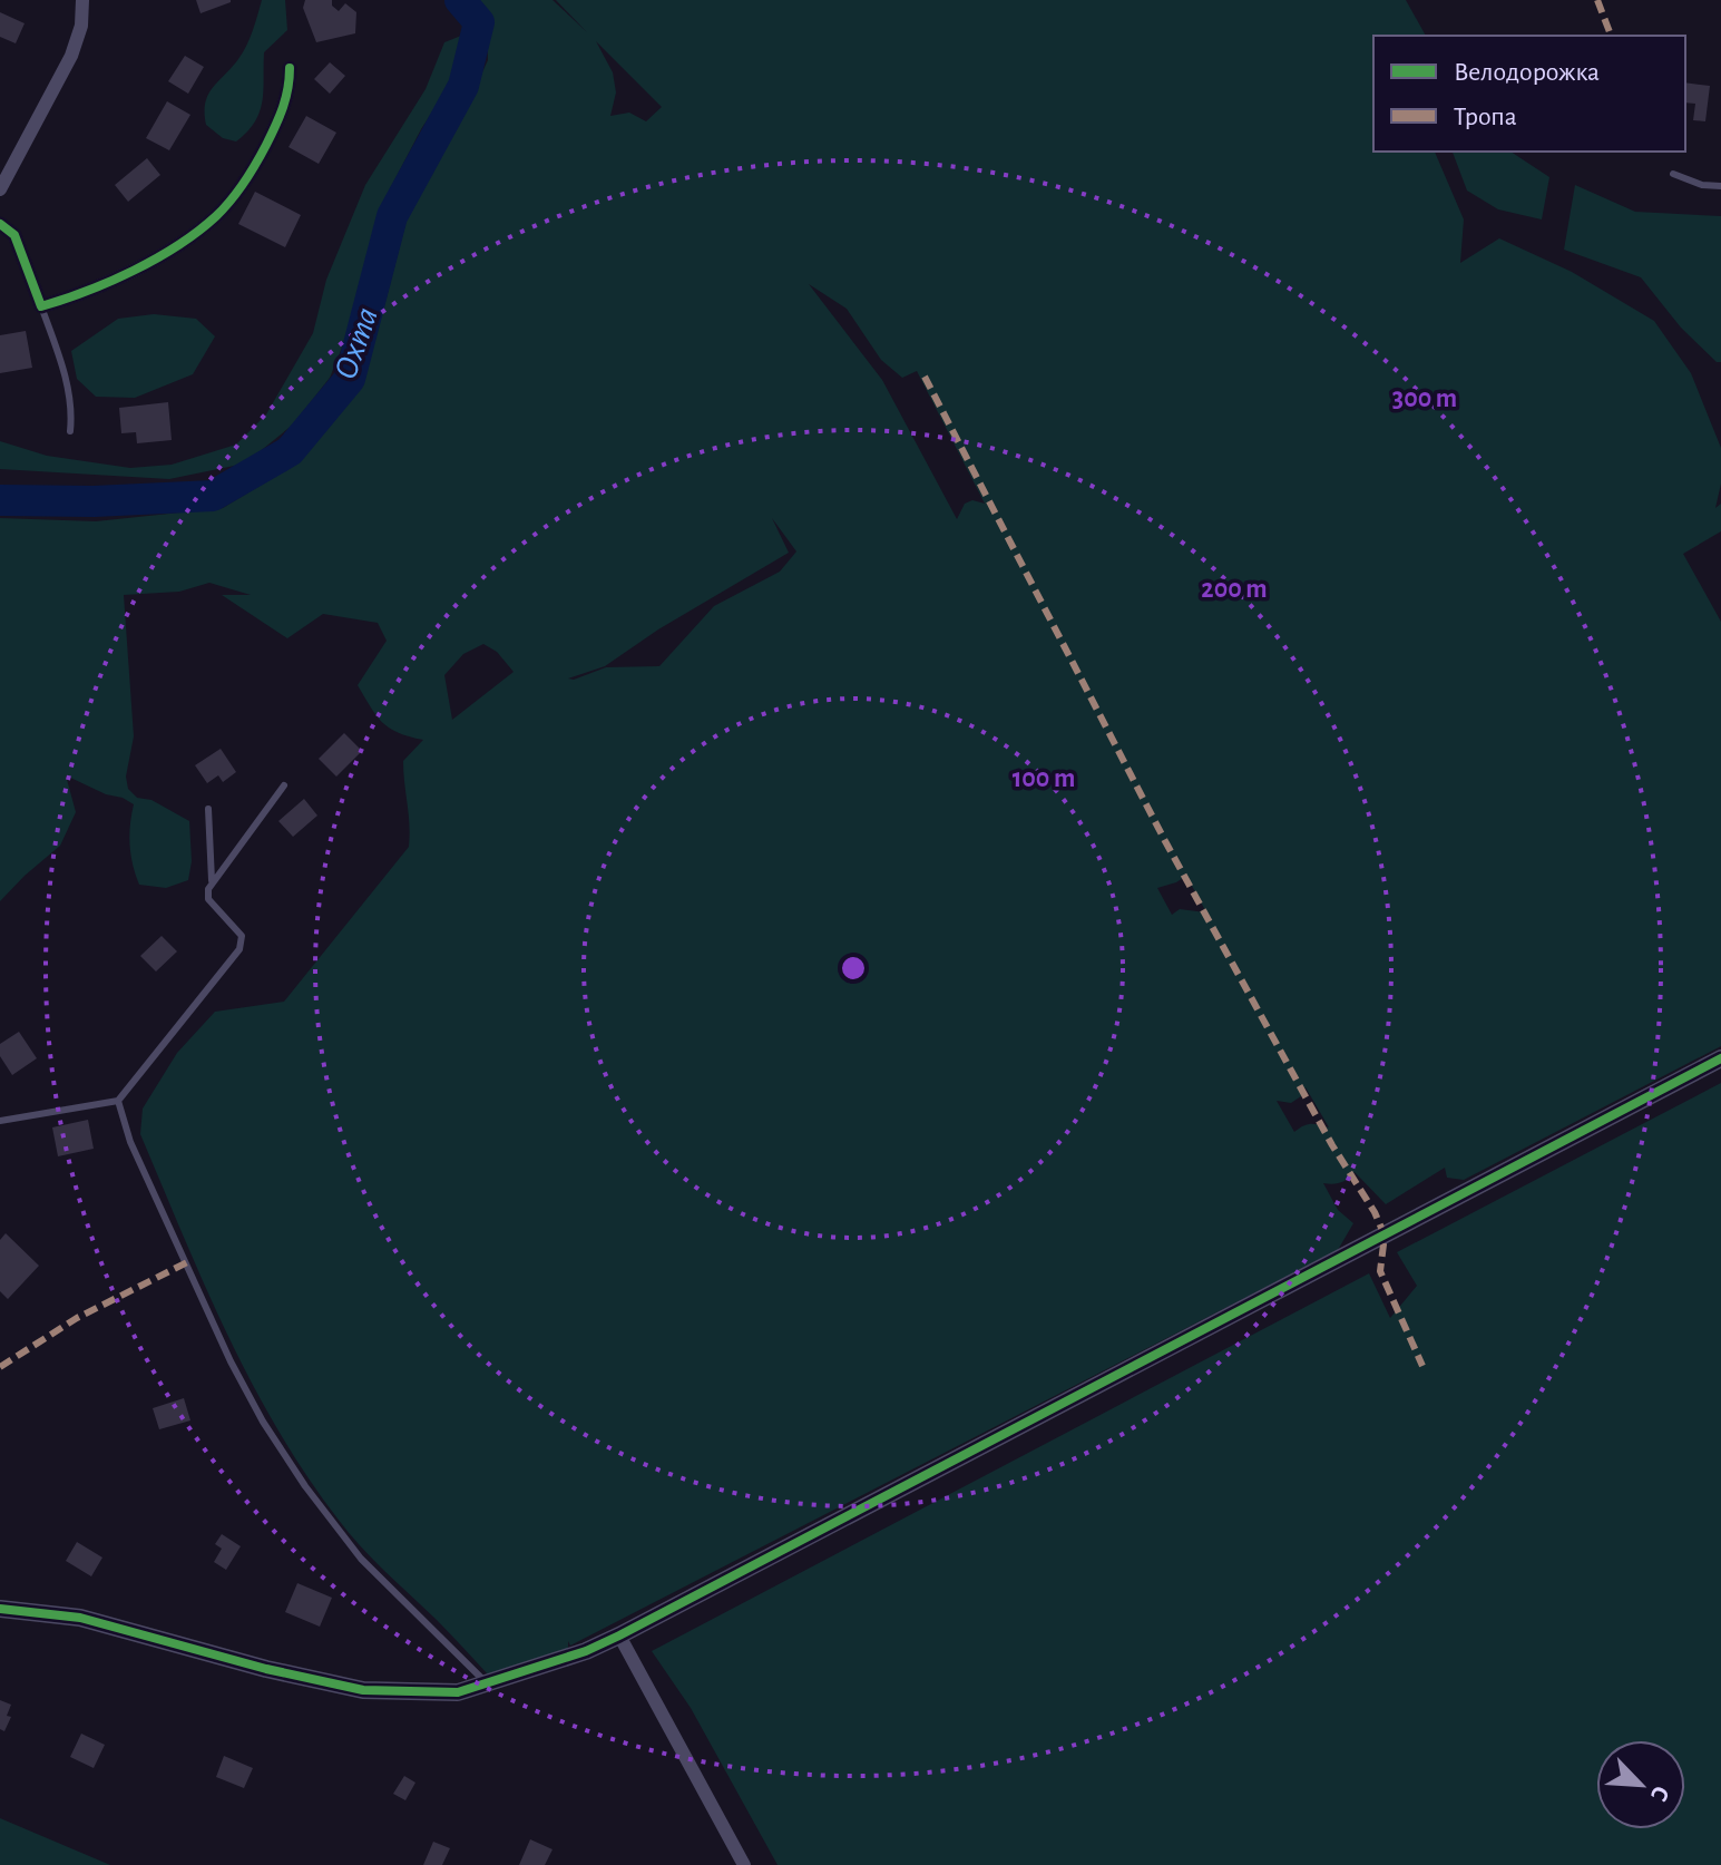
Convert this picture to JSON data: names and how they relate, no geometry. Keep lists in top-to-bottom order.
{
  "water": ["Охта"],
  "legend": ["Велодорожка", "Тропа"],
  "north": "bottom right",
  "rings": ["300 m", "200 m", "100 m"]
}
